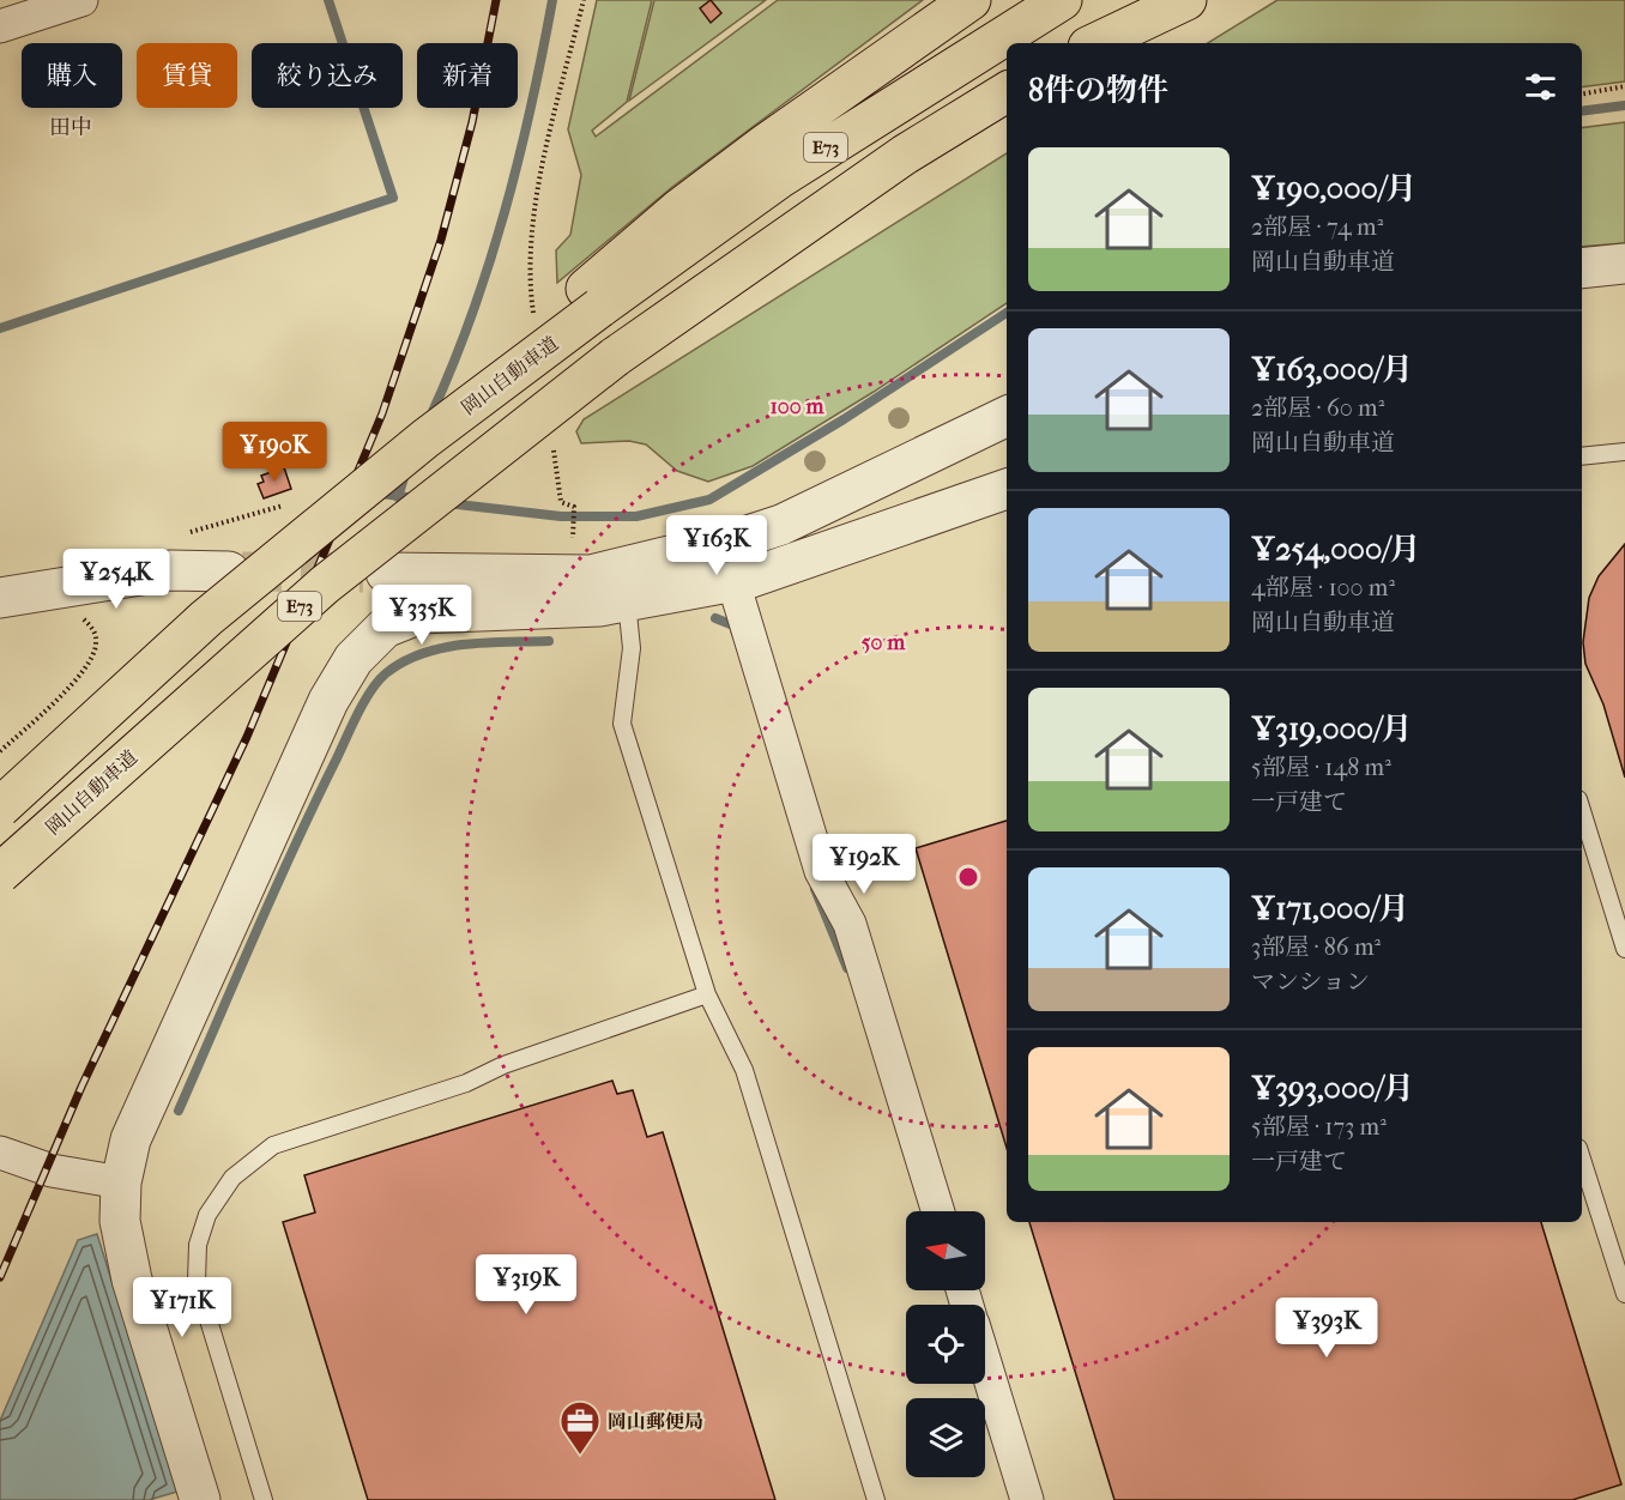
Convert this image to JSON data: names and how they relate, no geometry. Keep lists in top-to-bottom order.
{
  "streets": {
    "highway": ["E73", "岡山自動車道"]
  },
  "districts": ["田中"],
  "places": {
    "office": ["岡山郵便局"]
  },
  "north": "left",
  "page": {
    "chip": [
      "購入",
      "賃貸",
      "絞り込み",
      "新着"
    ],
    "heading": "8件の物件",
    "list": [
      {
        "name": "¥190,000/月",
        "note": "2部屋 · 74 m² · 岡山自動車道"
      },
      {
        "name": "¥163,000/月",
        "note": "2部屋 · 60 m² · 岡山自動車道"
      },
      {
        "name": "¥254,000/月",
        "note": "4部屋 · 100 m² · 岡山自動車道"
      },
      {
        "name": "¥319,000/月",
        "note": "5部屋 · 148 m² · 一戸建て"
      },
      {
        "name": "¥171,000/月",
        "note": "3部屋 · 86 m² · マンション"
      },
      {
        "name": "¥393,000/月",
        "note": "5部屋 · 173 m² · 一戸建て"
      }
    ],
    "price": [
      "¥190K",
      "¥163K",
      "¥254K",
      "¥335K",
      "¥192K",
      "¥319K",
      "¥171K",
      "¥393K"
    ]
  },
  "rings": ["100 m", "50 m"]
}
